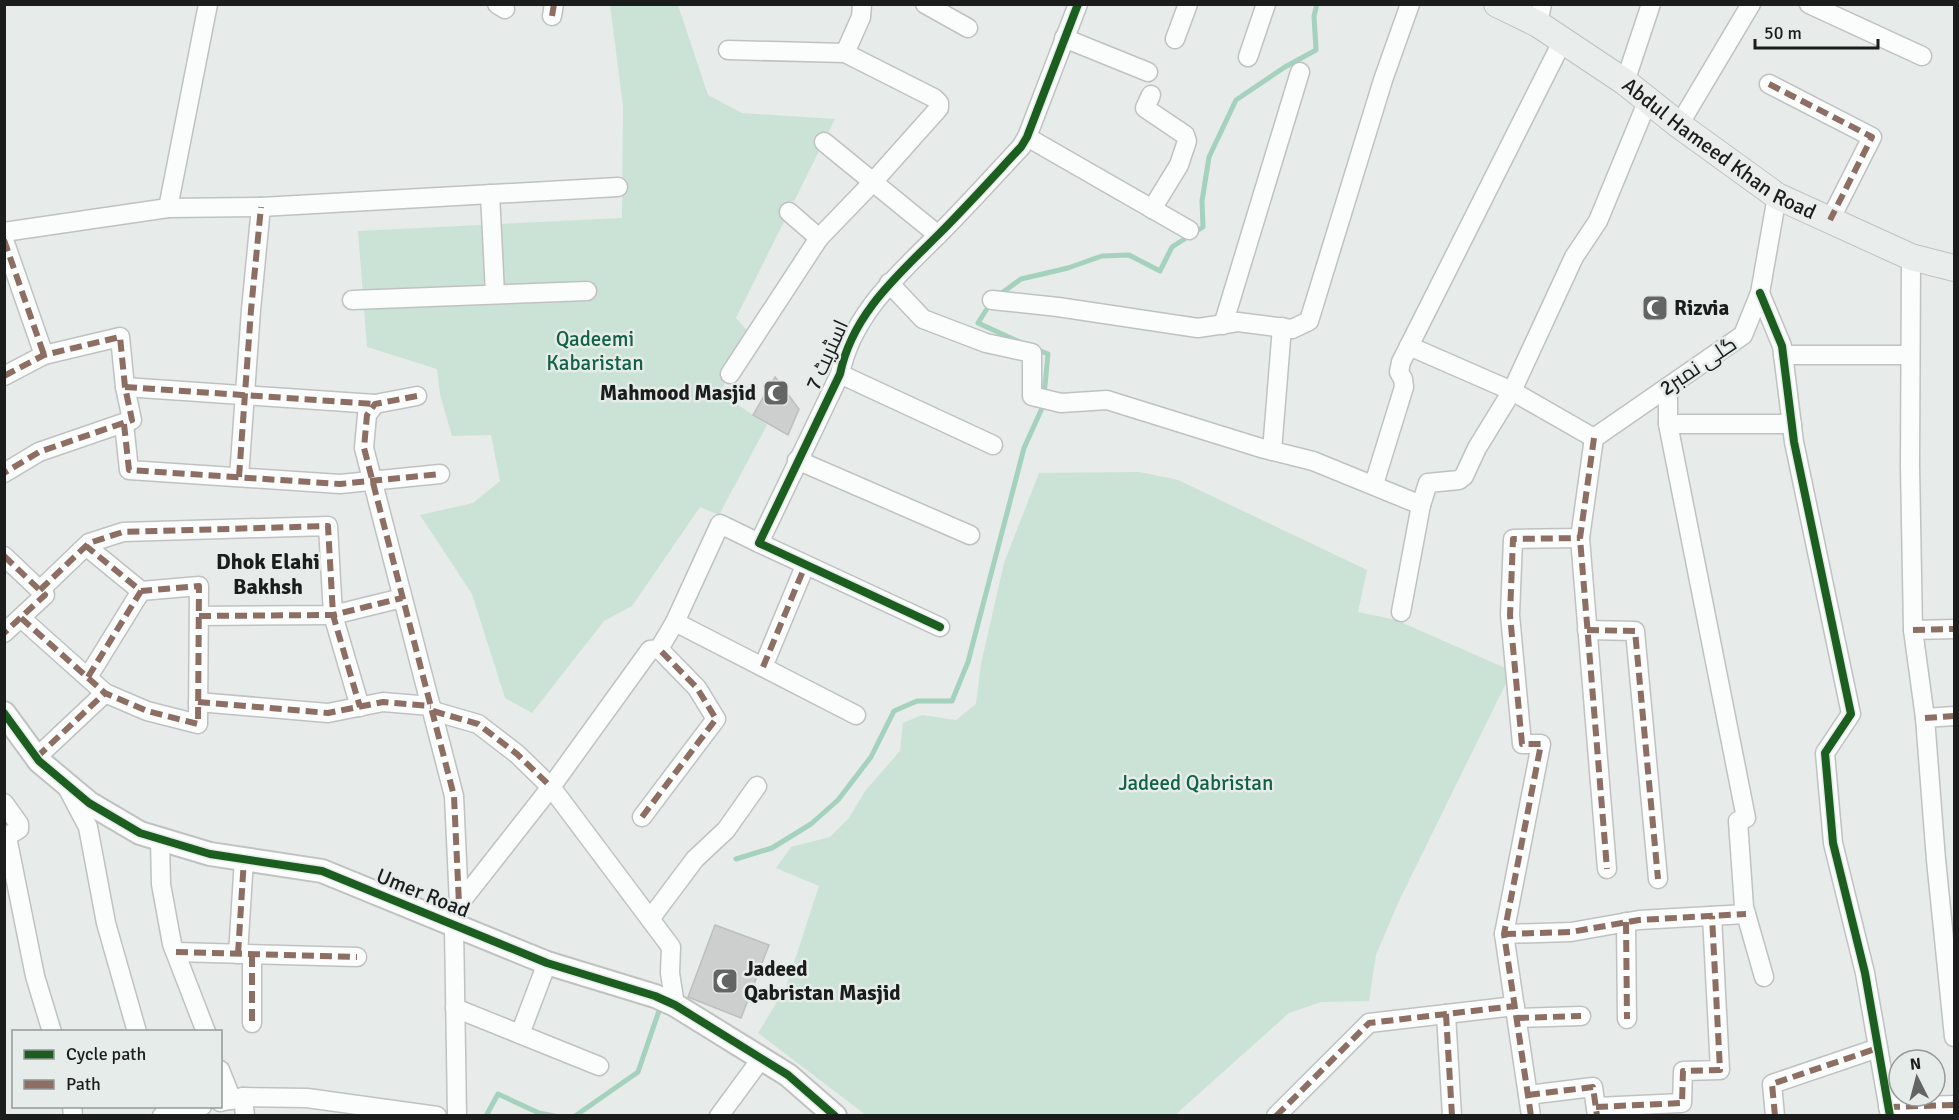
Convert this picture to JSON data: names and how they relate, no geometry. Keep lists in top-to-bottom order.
{
  "streets": {
    "main road": ["Abdul Hameed Khan Road"],
    "street": ["اسٹریٹ 7", "گلی نمبر2", "Umer Road"]
  },
  "crossings": [
    ["Abdul Hameed Khan Road", "گلی نمبر2"]
  ],
  "districts": ["Dhok Elahi Bakhsh"],
  "parks": ["Qadeemi Kabaristan", "Jadeed Qabristan"],
  "places": {
    "mosque": ["Rizvia", "Mahmood Masjid", "Jadeed Qabristan Masjid"]
  },
  "legend": ["Cycle path", "Path"],
  "scale_bar": "50 m",
  "north": "top"
}
